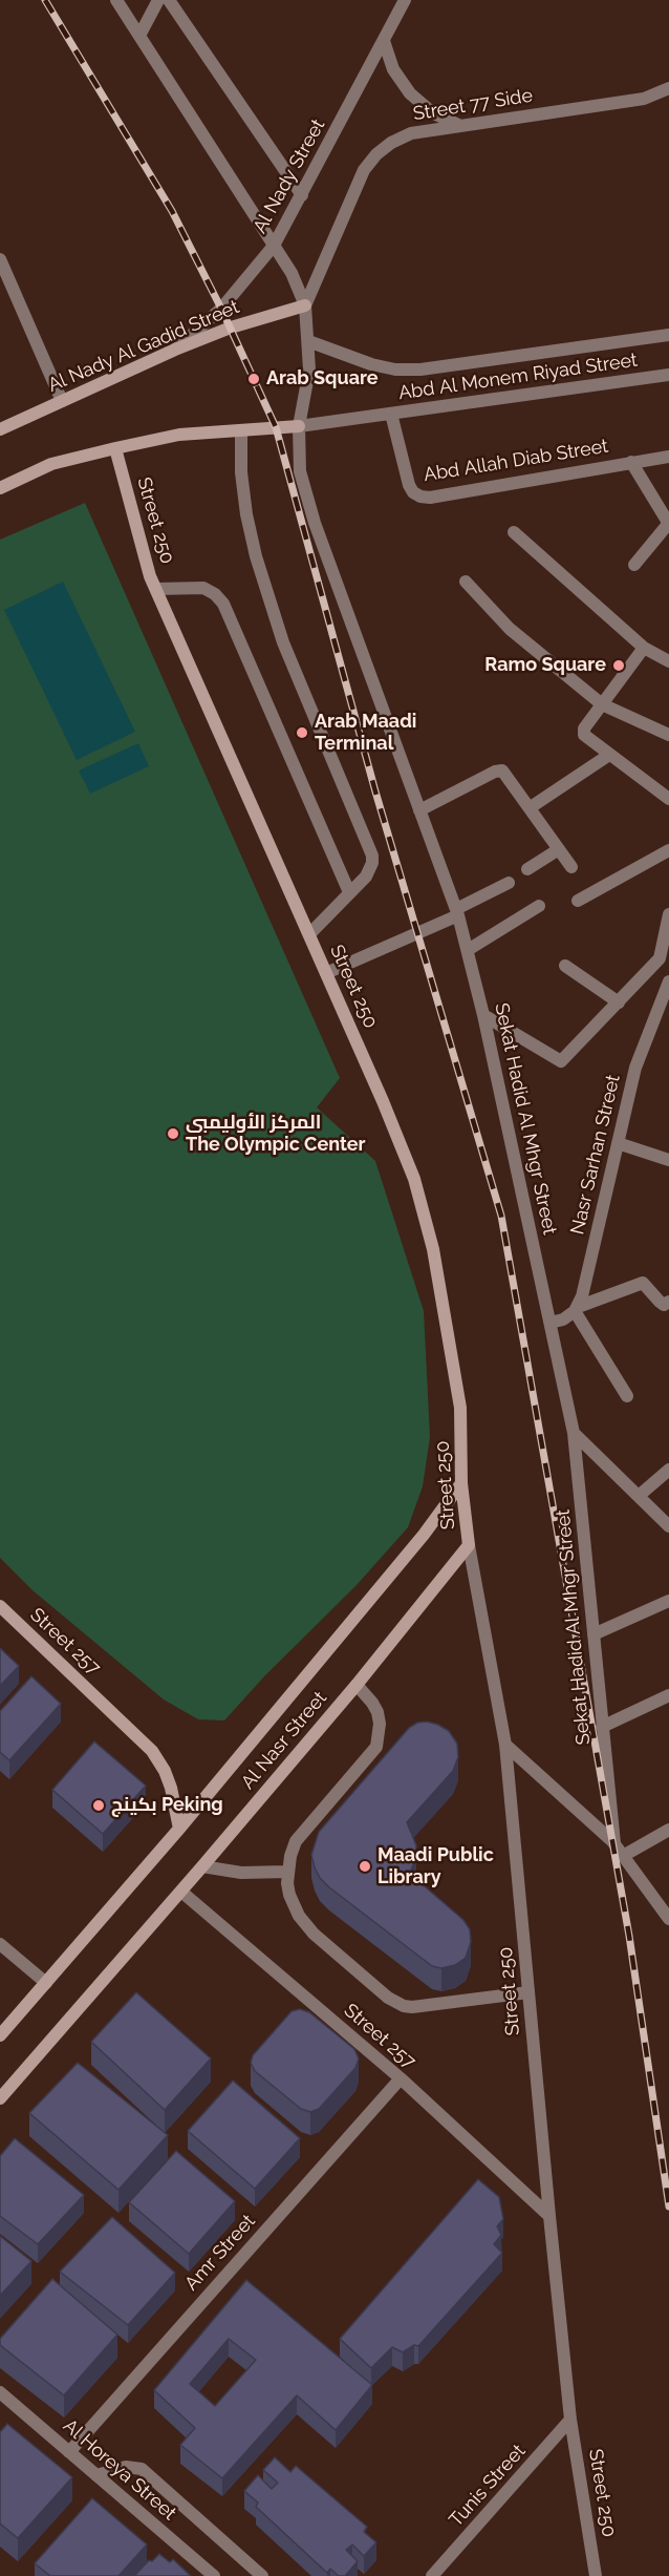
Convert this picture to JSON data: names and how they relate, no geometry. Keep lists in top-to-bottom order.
{
  "streets": {
    "street": [
      "Street 77 Side",
      "Al Nady Street",
      "Al Nady Al Gadid Street",
      "Abd Al Monem Riyad Street",
      "Abd Allah Diab Street",
      "Street 250",
      "Sekat Hadid Al Mhgr Street",
      "Nasr Sarhan Street",
      "Street 257",
      "Al Nasr Street",
      "Amr Street",
      "Al Horeya Street",
      "Tunis Street"
    ]
  },
  "crossings": [
    ["Street 77 Side", "Al Nady Al Gadid Street"],
    ["Al Nady Street", "Al Nady Al Gadid Street"],
    ["Abd Al Monem Riyad Street", "Abd Allah Diab Street"],
    ["Abd Al Monem Riyad Street", "Sekat Hadid Al Mhgr Street"],
    ["Street 250", "Street 257"],
    ["Street 250", "Al Nasr Street"],
    ["Street 250", "Tunis Street"],
    ["Street 257", "Al Nasr Street"],
    ["Street 257", "Amr Street"],
    ["Amr Street", "Al Horeya Street"]
  ],
  "places": [
    "Arab Square",
    "Ramo Square",
    "Arab Maadi Terminal",
    "المركز الأوليمبى The Olympic Center",
    "بكينج Peking",
    "Maadi Public Library"
  ]
}
